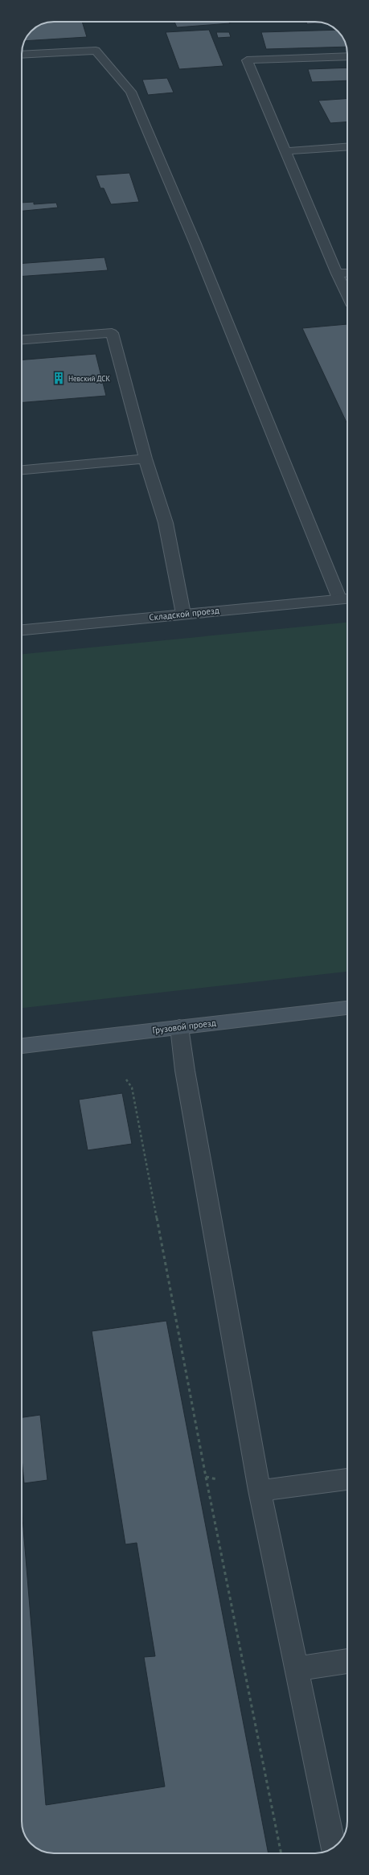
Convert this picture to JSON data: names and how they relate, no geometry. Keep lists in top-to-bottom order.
{
  "streets": {
    "street": ["Складской проезд", "Грузовой проезд"]
  },
  "places": {
    "building": ["Невский ДСК"]
  }
}
